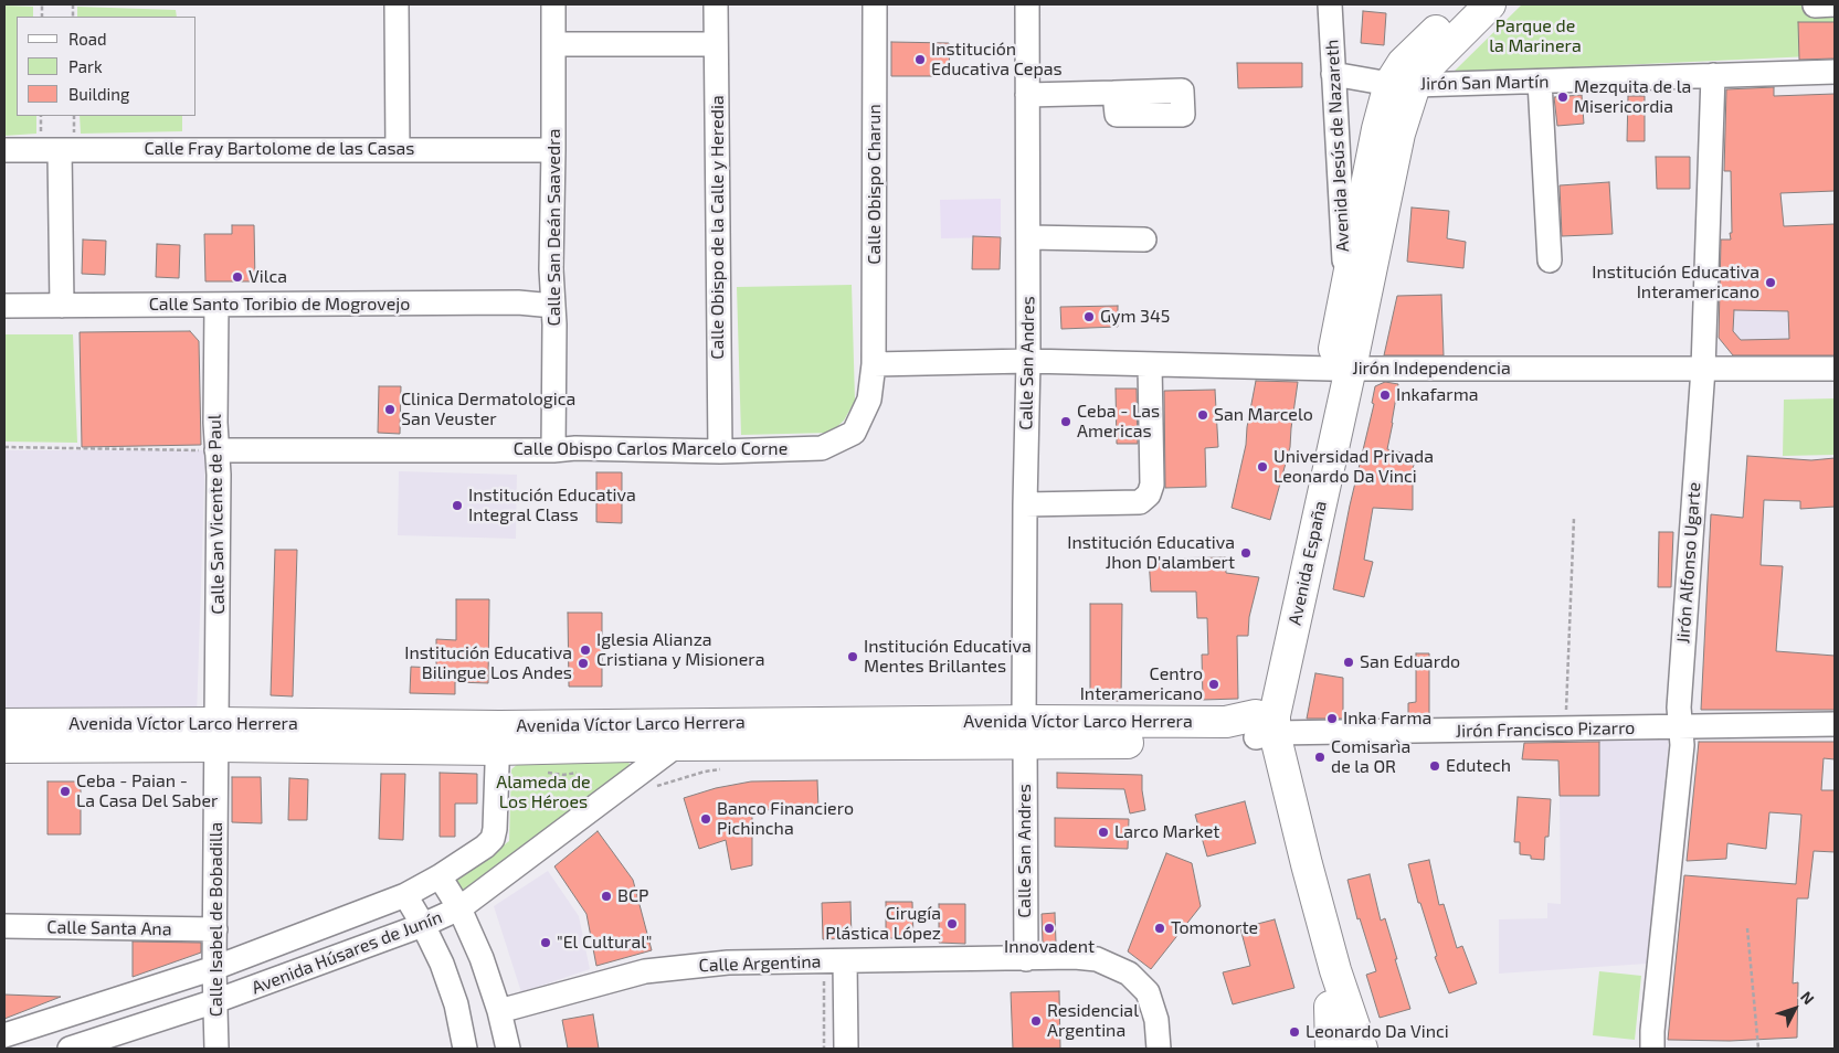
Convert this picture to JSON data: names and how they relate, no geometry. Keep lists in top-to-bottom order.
{
  "streets": {
    "main road": ["Avenida España", "Avenida Víctor Larco Herrera"],
    "street": [
      "Jirón San Martín",
      "Avenida Jesús de Nazareth",
      "Calle Fray Bartolome de las Casas",
      "Calle Obispo Charun",
      "Calle San Deán Saavedra",
      "Calle Obispo de la Calle y Heredia",
      "Calle Santo Toribio de Mogrovejo",
      "Calle San Andres",
      "Jirón Independencia",
      "Calle Obispo Carlos Marcelo Corne",
      "Calle San Vicente de Paul",
      "Jirón Alfonso Ugarte",
      "Jirón Francisco Pizarro",
      "Calle Isabel de Bobadilla",
      "Calle Santa Ana",
      "Avenida Húsares de Junín",
      "Calle Argentina"
    ]
  },
  "crossings": [
    ["Jirón San Martín", "Avenida Jesús de Nazareth"],
    ["Jirón San Martín", "Avenida España"],
    ["Jirón San Martín", "Jirón Alfonso Ugarte"],
    ["Avenida Jesús de Nazareth", "Avenida España"],
    ["Calle Fray Bartolome de las Casas", "Calle San Deán Saavedra"],
    ["Calle Obispo Charun", "Calle Obispo Carlos Marcelo Corne"],
    ["Calle San Deán Saavedra", "Calle Santo Toribio de Mogrovejo"],
    ["Calle San Deán Saavedra", "Calle Obispo Carlos Marcelo Corne"],
    ["Calle Obispo de la Calle y Heredia", "Calle Obispo Carlos Marcelo Corne"],
    ["Calle Santo Toribio de Mogrovejo", "Calle San Vicente de Paul"],
    ["Calle San Andres", "Jirón Independencia"],
    ["Calle San Andres", "Avenida Víctor Larco Herrera"],
    ["Calle San Andres", "Calle Argentina"],
    ["Jirón Independencia", "Avenida España"],
    ["Jirón Independencia", "Jirón Alfonso Ugarte"],
    ["Calle Obispo Carlos Marcelo Corne", "Calle San Vicente de Paul"],
    ["Calle San Vicente de Paul", "Avenida Víctor Larco Herrera"],
    ["Calle San Vicente de Paul", "Calle Isabel de Bobadilla"],
    ["Avenida España", "Avenida Víctor Larco Herrera"],
    ["Avenida España", "Jirón Francisco Pizarro"],
    ["Jirón Alfonso Ugarte", "Jirón Francisco Pizarro"],
    ["Avenida Víctor Larco Herrera", "Jirón Francisco Pizarro"],
    ["Avenida Víctor Larco Herrera", "Calle Isabel de Bobadilla"],
    ["Avenida Víctor Larco Herrera", "Avenida Húsares de Junín"],
    ["Calle Isabel de Bobadilla", "Calle Santa Ana"],
    ["Calle Isabel de Bobadilla", "Avenida Húsares de Junín"]
  ],
  "parks": ["Parque de la Marinera", "Alameda de Los Héroes"],
  "places": [
    "Institución Educativa Cepas",
    "Mezquita de la Misericordia",
    "Vilca",
    "Institución Educativa Interamericano",
    "Gym 345",
    "Inkafarma",
    "Clinica Dermatologica San Veuster",
    "San Marcelo",
    "Ceba - Las Americas",
    "Universidad Privada Leonardo Da Vinci",
    "Institución Educativa Integral Class",
    "Institución Educativa Jhon D'alambert",
    "Iglesia Alianza Cristiana y Misionera",
    "Institución Educativa Mentes Brillantes",
    "San Eduardo",
    "Institución Educativa Bilingue Los Andes",
    "Centro Interamericano",
    "Inka Farma",
    "Comisarìa de la OR",
    "Edutech",
    "Ceba - Paian - La Casa Del Saber",
    "Banco Financiero Pichincha",
    "Larco Market",
    "BCP",
    "Cirugía Plástica López",
    "Innovadent",
    "Tomonorte",
    "\"El Cultural\"",
    "Residencial Argentina",
    "Leonardo Da Vinci"
  ],
  "legend": ["Road", "Park", "Building"],
  "north": "top right"
}
